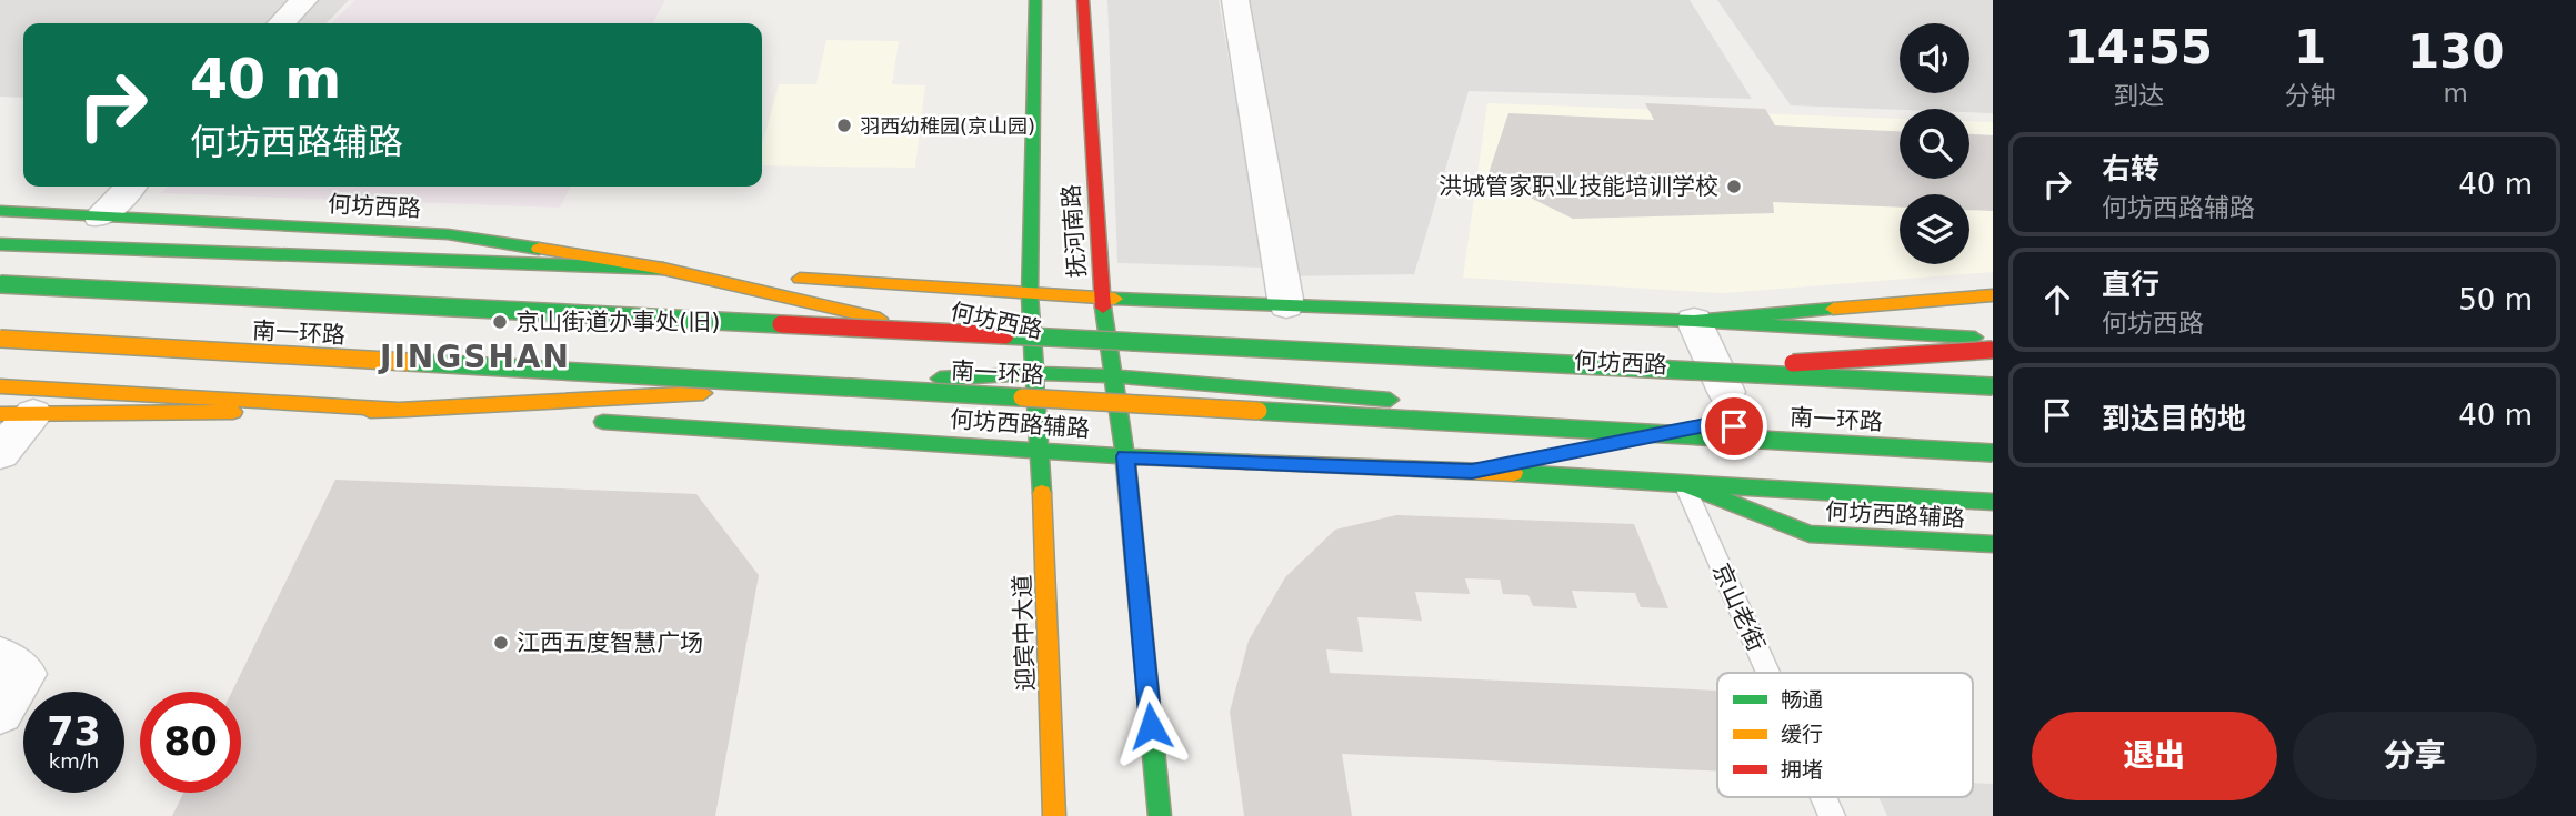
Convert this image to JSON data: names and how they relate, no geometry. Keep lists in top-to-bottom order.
{
  "streets": {
    "main road": [
      "何坊西路",
      "抚河南路",
      "南一环路",
      "何坊西路辅路",
      "迎宾中大道"
    ],
    "lane": ["京山老街"]
  },
  "crossings": [
    ["何坊西路", "抚河南路"],
    ["抚河南路", "何坊西路辅路"],
    ["抚河南路", "迎宾中大道"],
    ["何坊西路辅路", "京山老街"],
    ["何坊西路辅路", "迎宾中大道"]
  ],
  "districts": ["JINGSHAN"],
  "places": [
    "羽西幼稚园(京山园)",
    "洪城管家职业技能培训学校",
    "京山街道办事处(旧)",
    "江西五度智慧广场"
  ],
  "legend": ["畅通", "缓行", "拥堵"],
  "page": {
    "eta": [
      "14:55",
      "到达",
      "1",
      "分钟",
      "130",
      "m"
    ],
    "turn": ["40 m", "何坊西路辅路"],
    "list": [
      {
        "name": "右转",
        "note": "何坊西路辅路",
        "value": "40 m"
      },
      {
        "name": "直行",
        "note": "何坊西路",
        "value": "50 m"
      },
      {
        "name": "到达目的地",
        "value": "40 m"
      }
    ],
    "speed": "73 km/h",
    "limit": "80",
    "buttons": ["退出", "分享"]
  }
}
